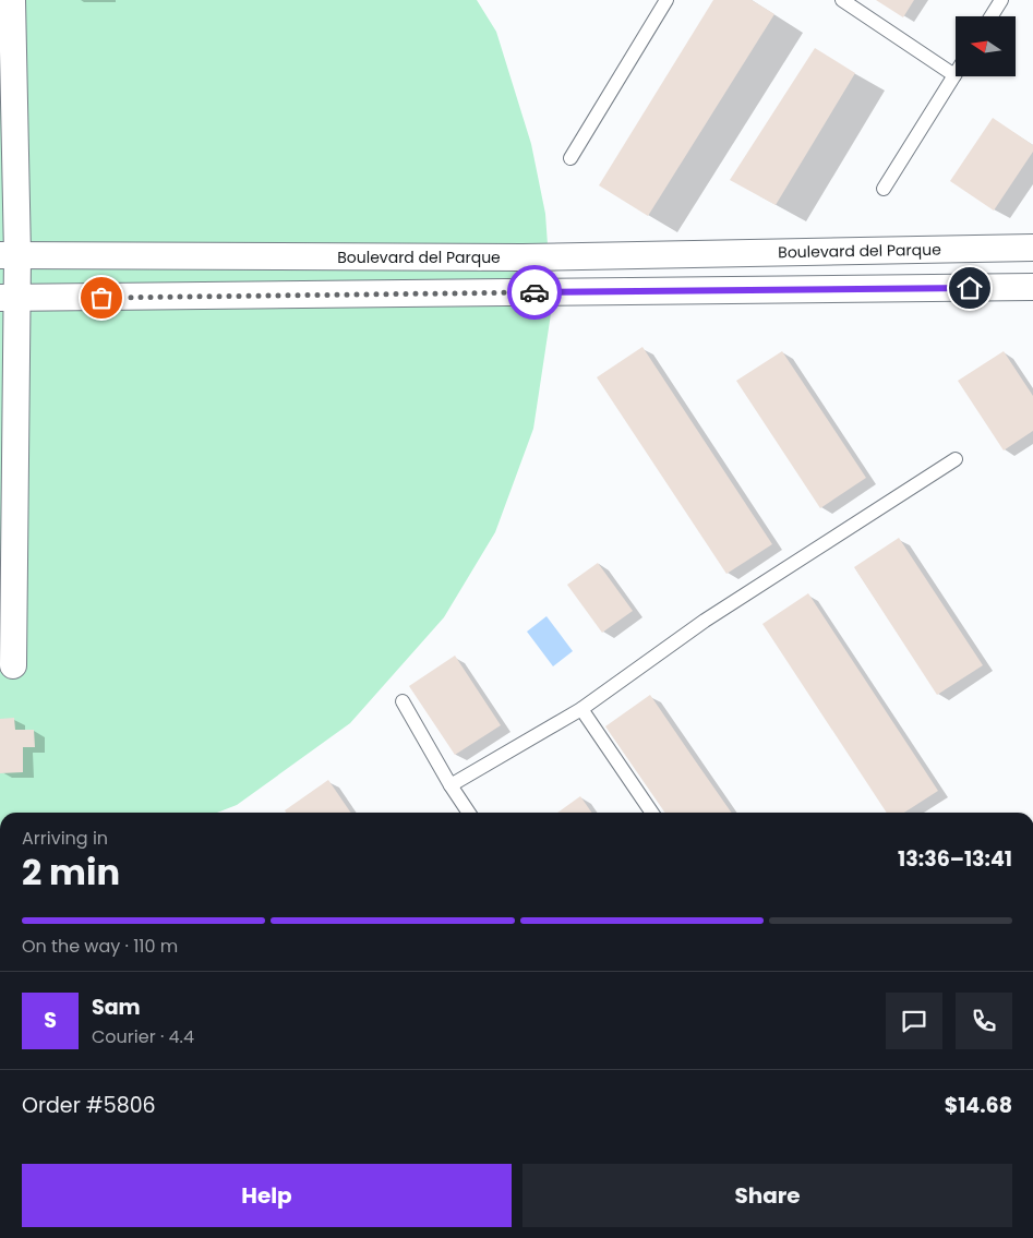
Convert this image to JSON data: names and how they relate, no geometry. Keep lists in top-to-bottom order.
{
  "streets": {
    "street": ["Boulevard del Parque"]
  },
  "north": "left",
  "page": {
    "heading": ["2 min", "Arriving in", "13:36–13:41"],
    "panel": [
      "Sam",
      "Courier · 4.4",
      "Order #5806",
      "$14.68"
    ],
    "bar": "On the way · 110 m",
    "round": "S",
    "buttons": ["Help", "Share"]
  }
}
